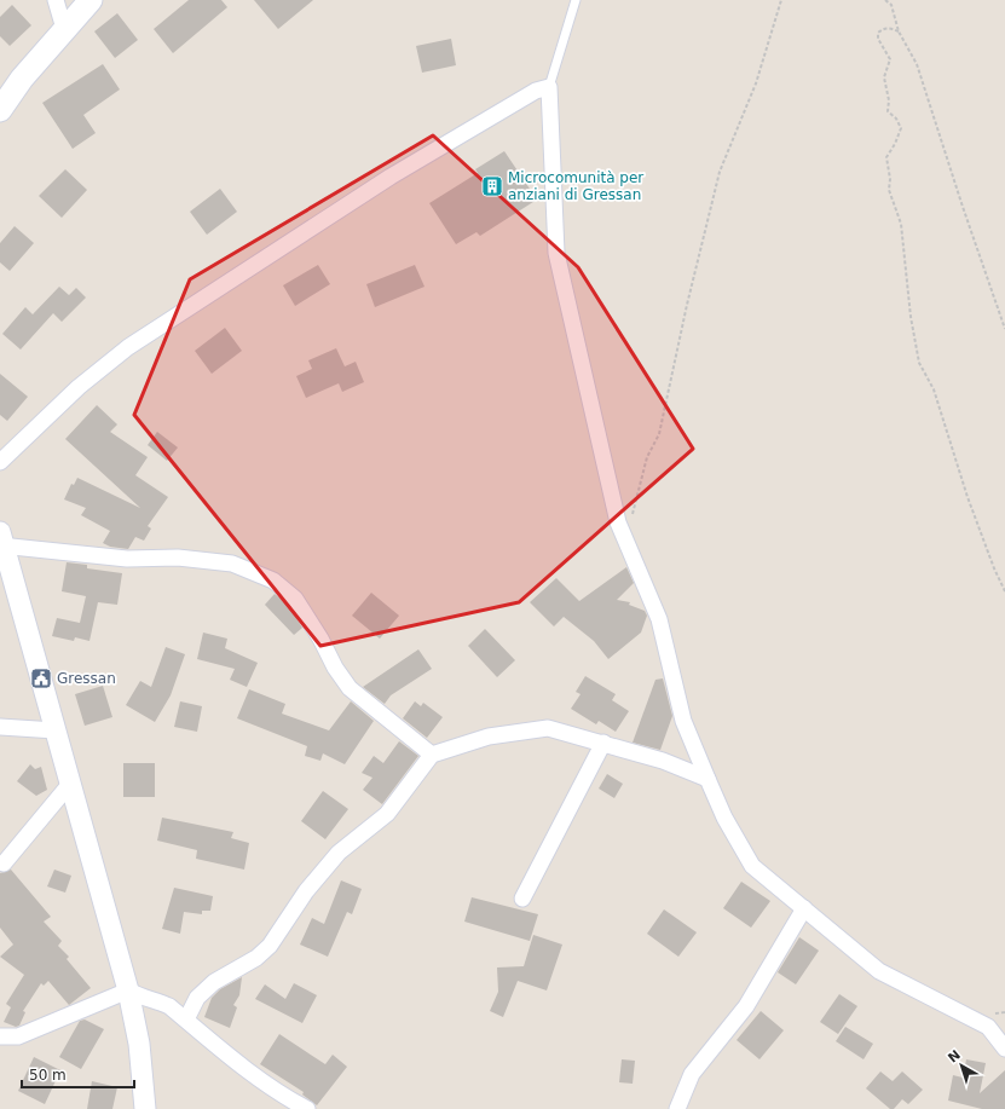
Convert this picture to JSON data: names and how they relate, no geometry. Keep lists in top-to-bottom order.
{
  "places": {
    "building": ["Microcomunità per anziani di Gressan"],
    "public building": ["Gressan"]
  },
  "scale_bar": "50 m",
  "north": "top left"
}
